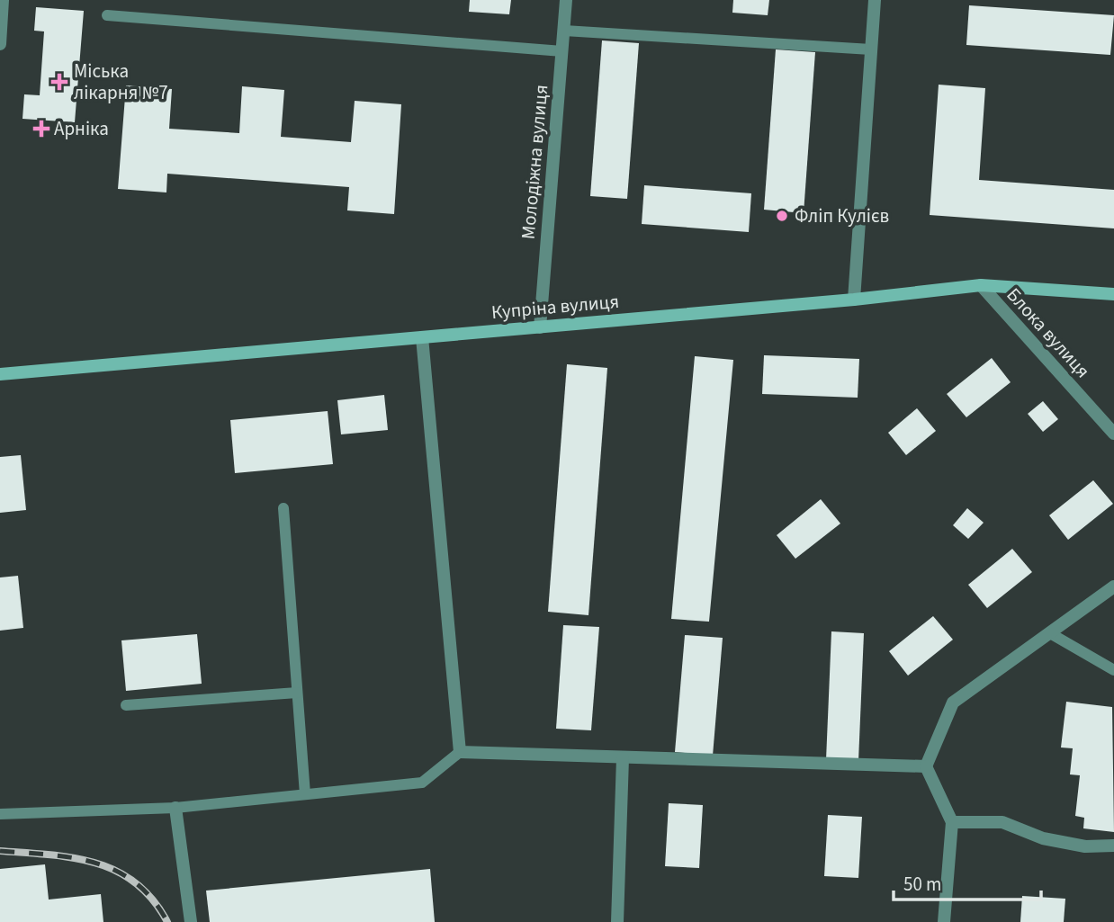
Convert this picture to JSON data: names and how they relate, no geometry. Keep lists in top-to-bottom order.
{
  "streets": {
    "main road": ["Купріна вулиця"],
    "street": ["Молодіжна вулиця", "Блока вулиця"]
  },
  "crossings": [
    ["Молодіжна вулиця", "Купріна вулиця"],
    ["Купріна вулиця", "Блока вулиця"]
  ],
  "places": {
    "health": ["Міська лікарня №7", "Арніка"],
    "other": ["Фліп Кулієв"]
  },
  "scale_bar": "50 m"
}
